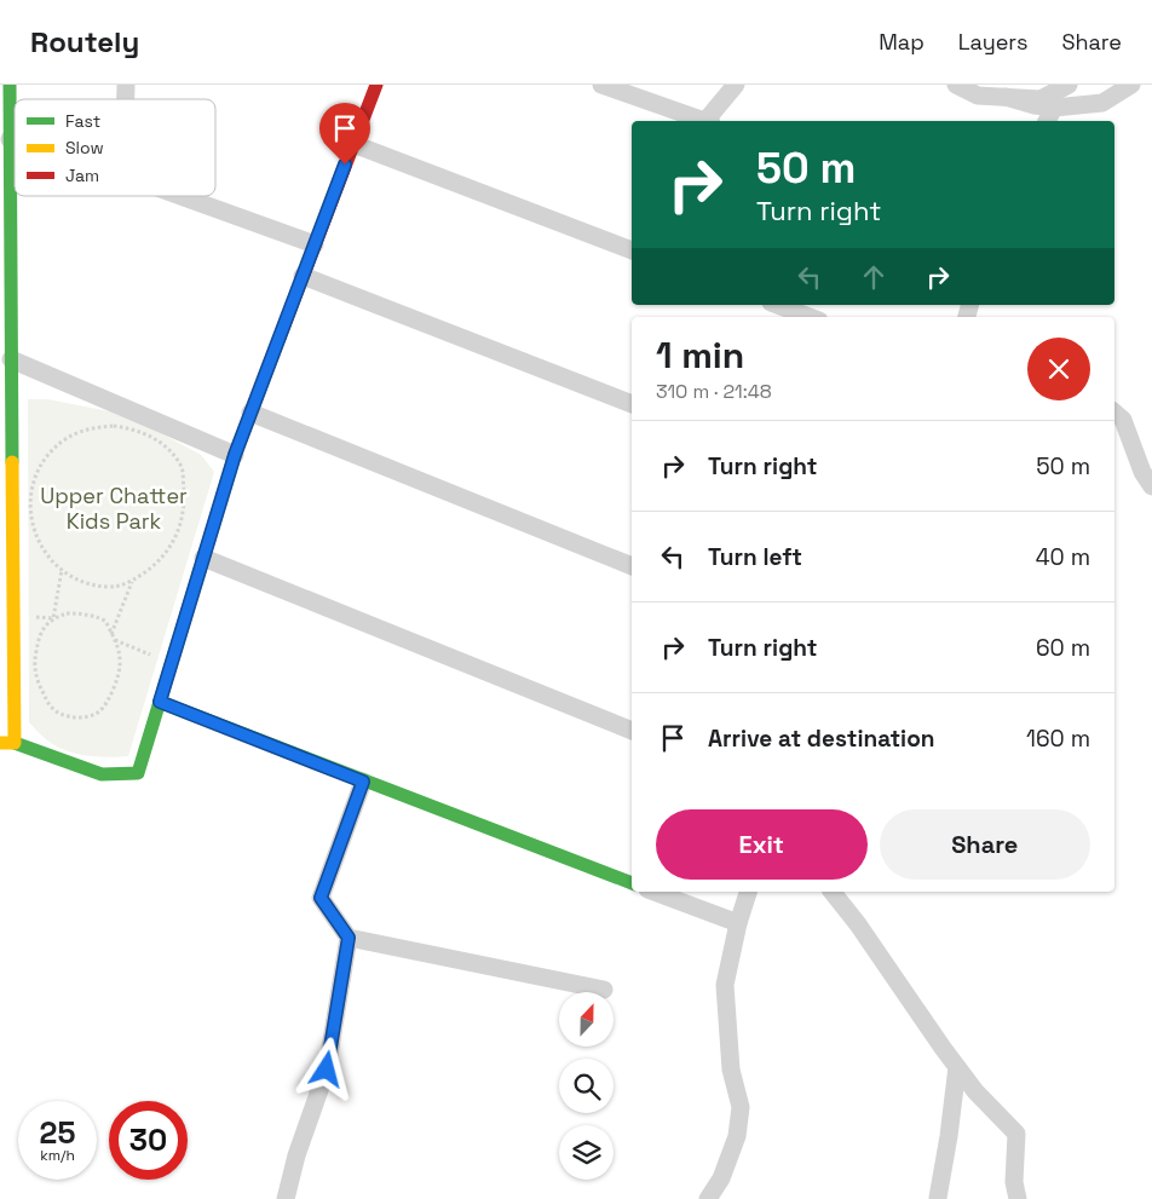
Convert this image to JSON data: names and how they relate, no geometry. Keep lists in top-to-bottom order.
{
  "parks": ["Upper Chatter Kids Park"],
  "legend": ["Fast", "Slow", "Jam"],
  "north": "top",
  "page": {
    "header": "Routely",
    "nav": ["Map", "Layers", "Share"],
    "turn": ["50 m", "Turn right"],
    "heading": ["1 min", "310 m · 21:48"],
    "list": [
      {
        "name": "Turn right",
        "value": "50 m"
      },
      {
        "name": "Turn left",
        "value": "40 m"
      },
      {
        "name": "Turn right",
        "value": "60 m"
      },
      {
        "name": "Arrive at destination",
        "value": "160 m"
      }
    ],
    "buttons": ["Exit", "Share"],
    "speed": "25 km/h",
    "limit": "30"
  }
}
